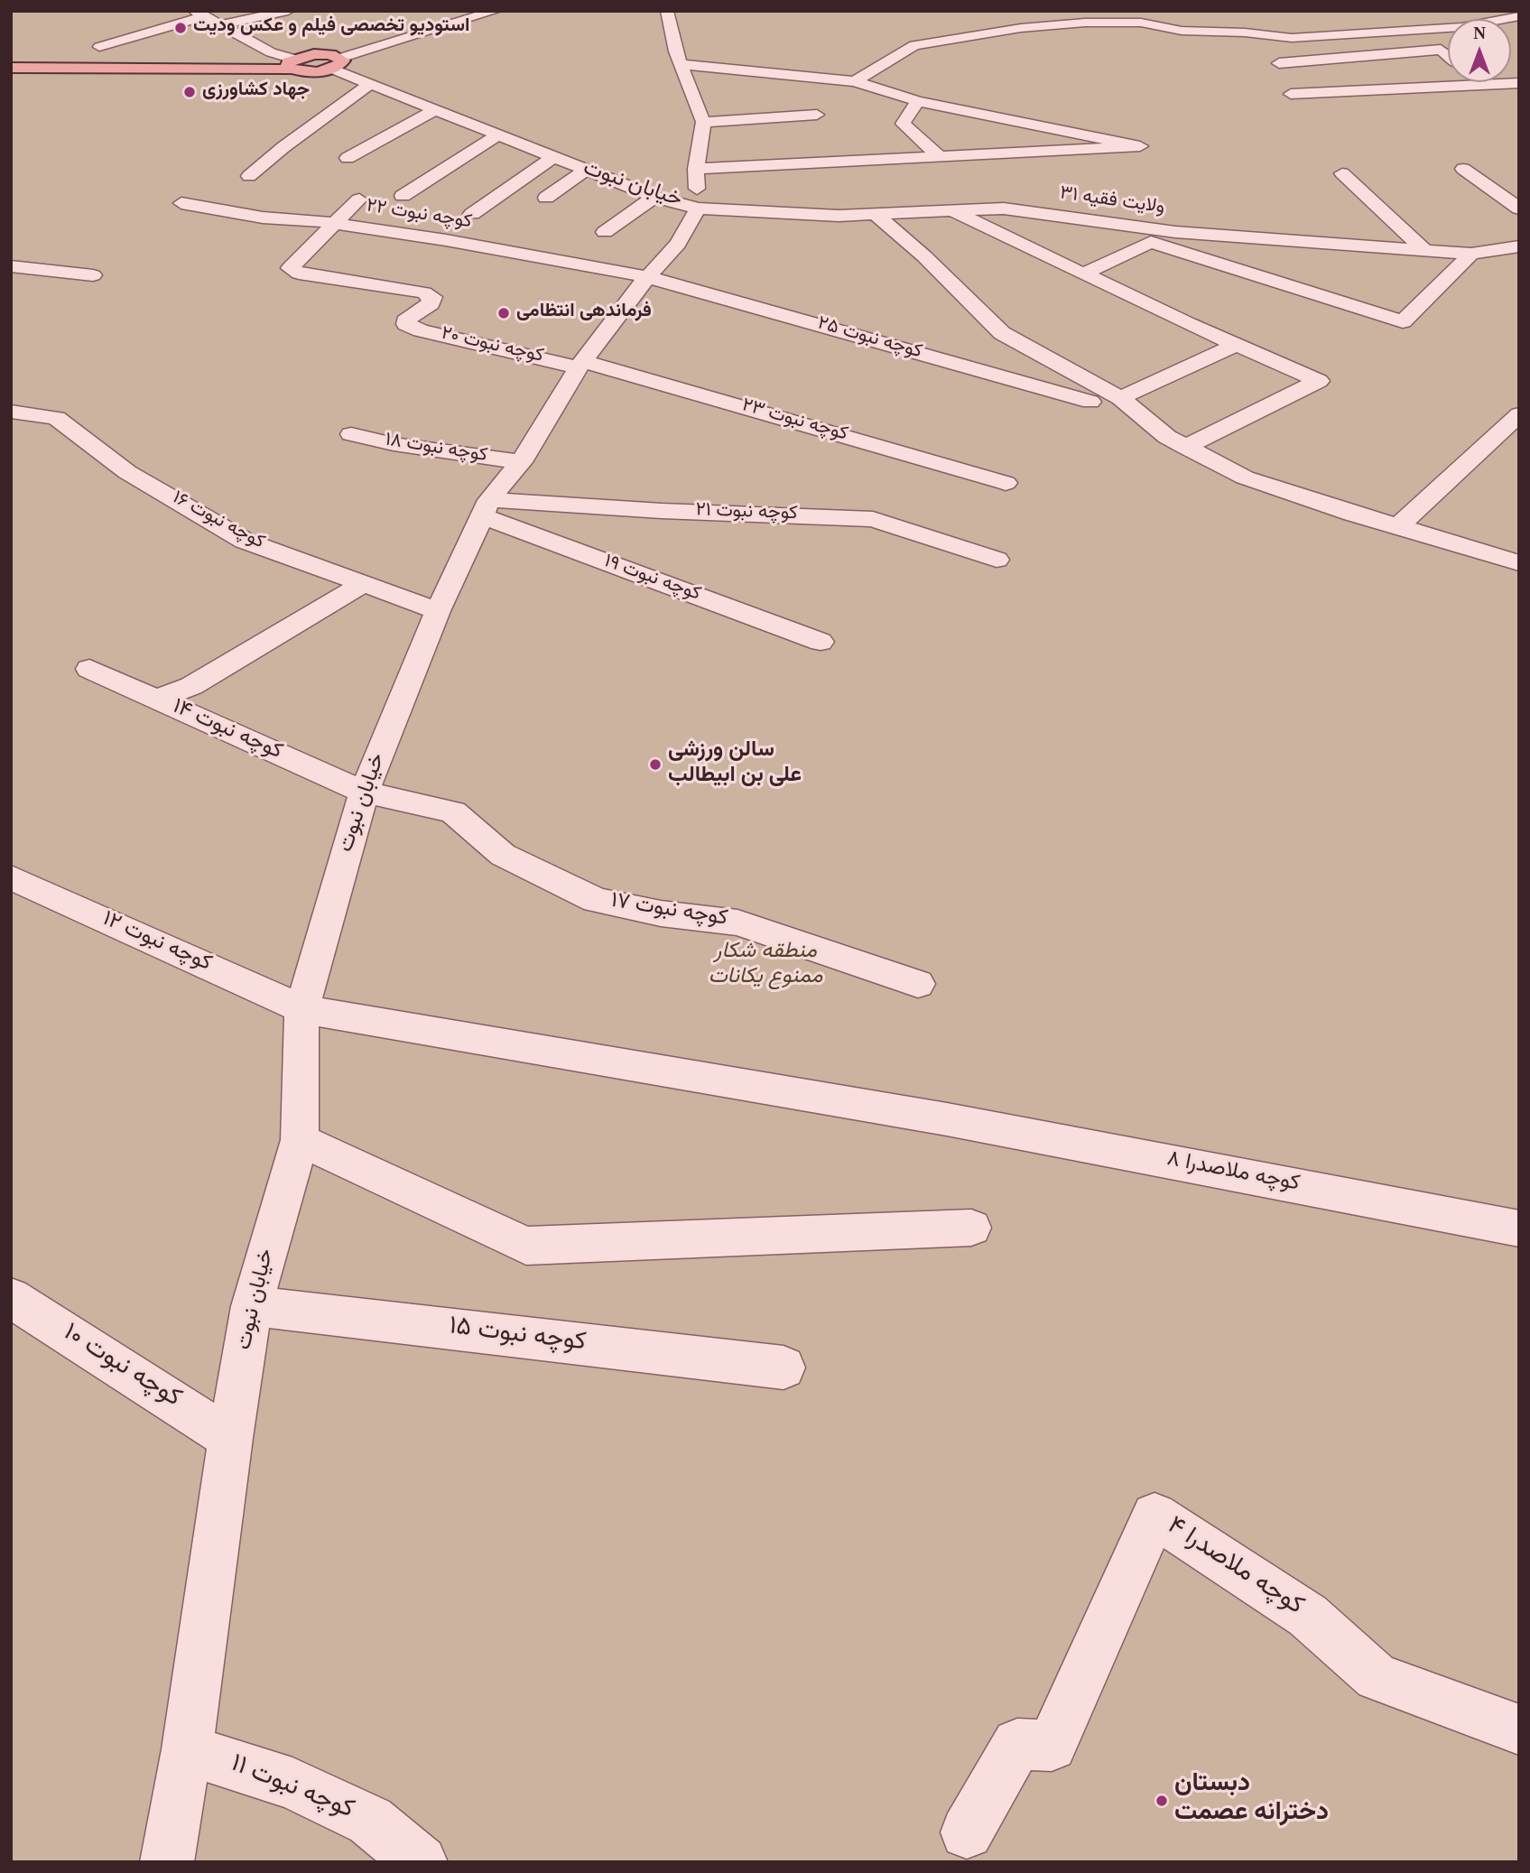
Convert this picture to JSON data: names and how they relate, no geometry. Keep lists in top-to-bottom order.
{
  "streets": {
    "street": [
      "خیابان نبوت",
      "ولایت فقیه ۳۱",
      "کوچه نبوت ۲۲",
      "کوچه نبوت ۲۵",
      "کوچه نبوت ۲۰",
      "کوچه نبوت ۲۳",
      "کوچه نبوت ۱۸",
      "کوچه نبوت ۲۱",
      "کوچه نبوت ۱۶",
      "کوچه نبوت ۱۹",
      "کوچه نبوت ۱۴",
      "کوچه نبوت ۱۷",
      "کوچه نبوت ۱۲",
      "کوچه ملاصدرا ۸",
      "کوچه نبوت ۱۵",
      "کوچه نبوت ۱۰",
      "کوچه ملاصدرا ۴",
      "کوچه نبوت ۱۱"
    ]
  },
  "crossings": [
    ["خیابان نبوت", "ولایت فقیه ۳۱"],
    ["خیابان نبوت", "کوچه نبوت ۲۲"],
    ["خیابان نبوت", "کوچه نبوت ۲۵"],
    ["خیابان نبوت", "کوچه نبوت ۲۰"],
    ["خیابان نبوت", "کوچه نبوت ۲۳"],
    ["خیابان نبوت", "کوچه نبوت ۱۸"],
    ["خیابان نبوت", "کوچه نبوت ۲۱"],
    ["خیابان نبوت", "کوچه نبوت ۱۶"],
    ["خیابان نبوت", "کوچه نبوت ۱۹"],
    ["خیابان نبوت", "کوچه نبوت ۱۴"],
    ["خیابان نبوت", "کوچه نبوت ۱۷"],
    ["خیابان نبوت", "کوچه نبوت ۱۲"],
    ["خیابان نبوت", "کوچه نبوت ۱۵"],
    ["خیابان نبوت", "کوچه نبوت ۱۰"],
    ["خیابان نبوت", "کوچه نبوت ۱۱"],
    ["کوچه نبوت ۲۲", "کوچه نبوت ۲۵"],
    ["کوچه نبوت ۲۲", "کوچه نبوت ۲۰"],
    ["کوچه نبوت ۲۰", "کوچه نبوت ۲۳"],
    ["کوچه نبوت ۲۱", "کوچه نبوت ۱۹"],
    ["کوچه نبوت ۱۴", "کوچه نبوت ۱۷"],
    ["کوچه نبوت ۱۲", "کوچه ملاصدرا ۸"]
  ],
  "parks": ["منطقه شکار ممنوع یکانات"],
  "places": [
    "استودیو تخصصی فیلم و عکس ودیت",
    "جهاد کشاورزی",
    "فرماندهی انتظامی",
    "سالن ورزشی علی بن ابیطالب",
    "دبستان دخترانه عصمت"
  ],
  "north": "top"
}
